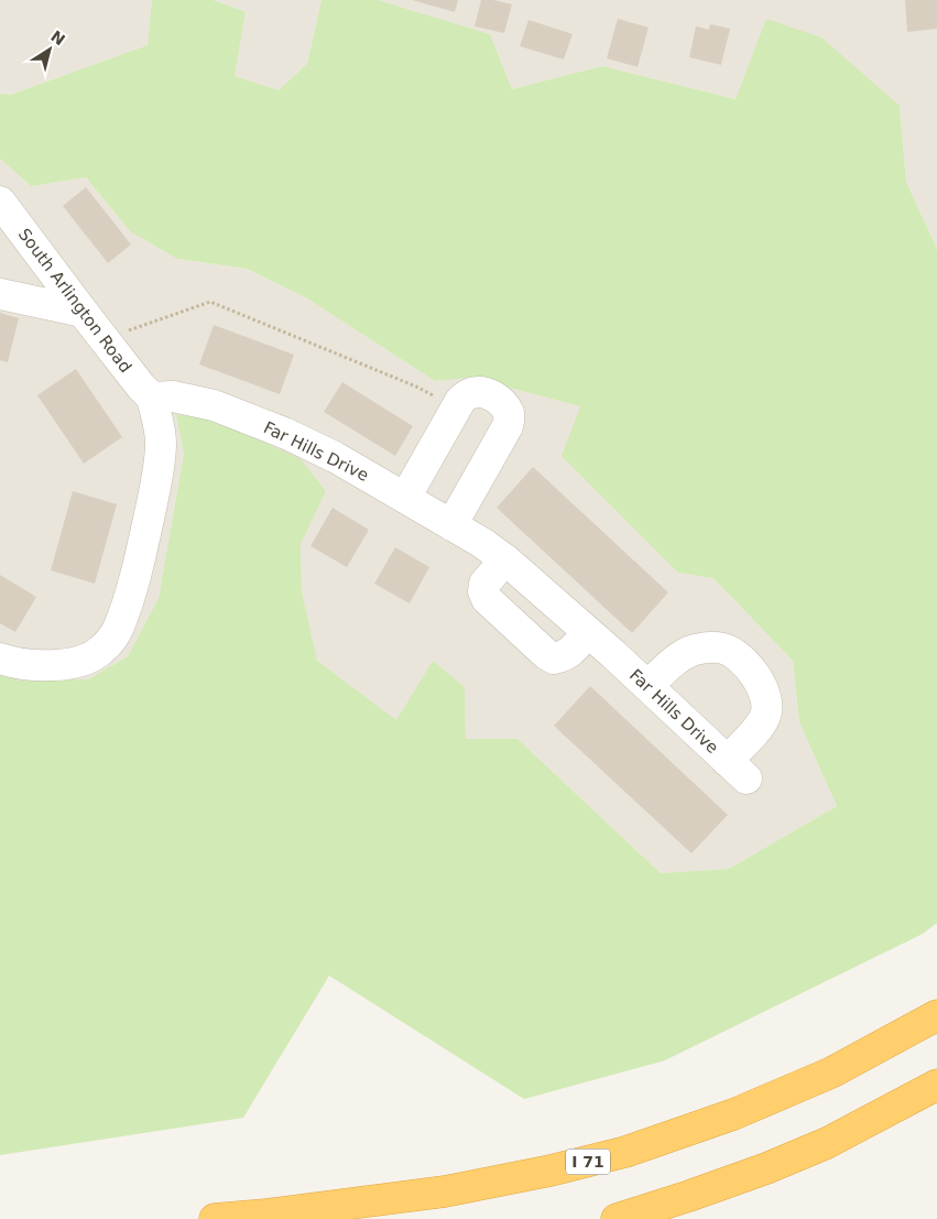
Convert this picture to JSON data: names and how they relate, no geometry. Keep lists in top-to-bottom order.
{
  "streets": {
    "highway": ["I 71"],
    "street": ["South Arlington Road", "Far Hills Drive"]
  },
  "crossings": [
    ["South Arlington Road", "Far Hills Drive"]
  ],
  "north": "top right"
}
